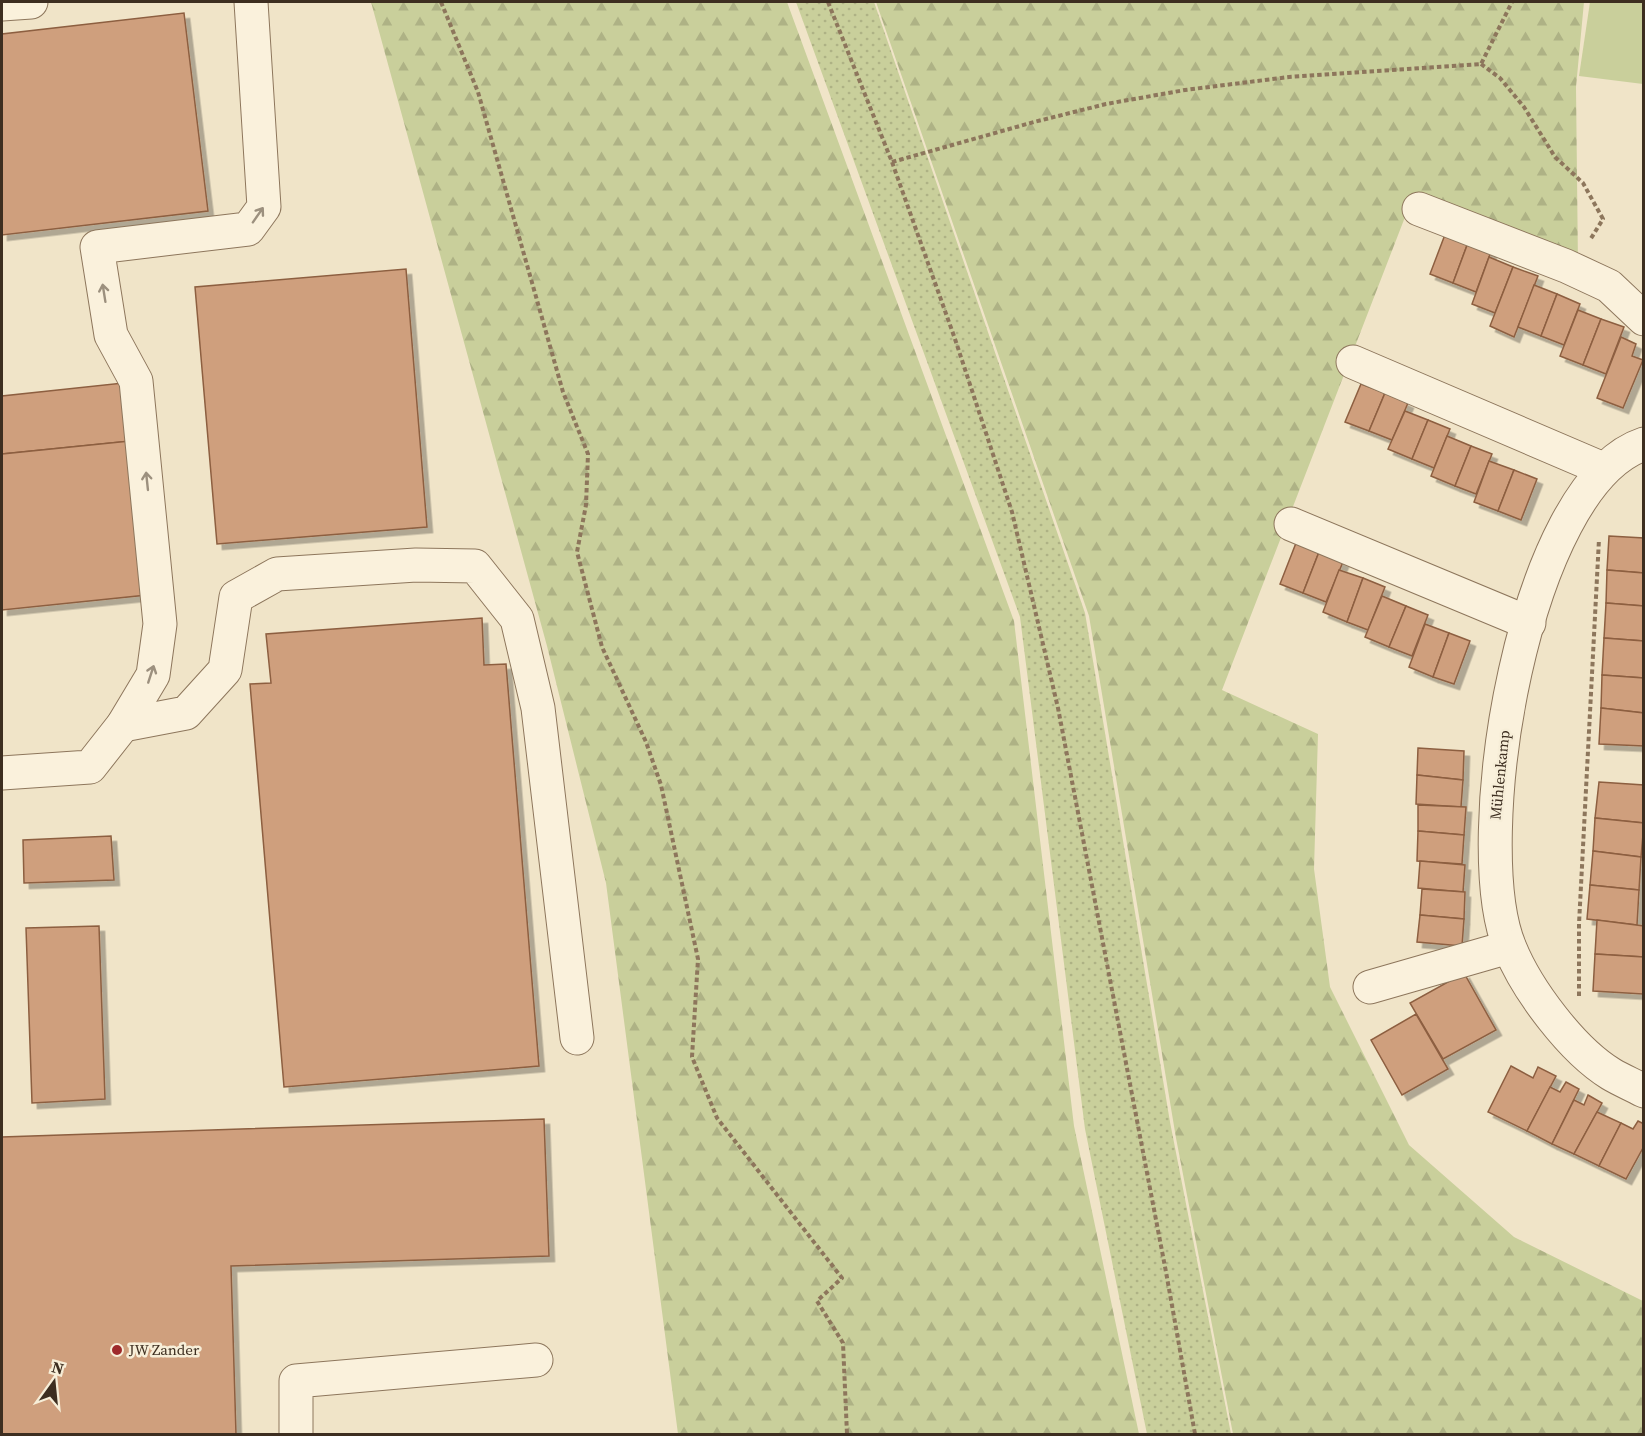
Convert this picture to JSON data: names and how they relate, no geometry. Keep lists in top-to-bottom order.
{
  "streets": {
    "street": ["Mühlenkamp"]
  },
  "places": ["JW Zander"],
  "north": "top"
}
